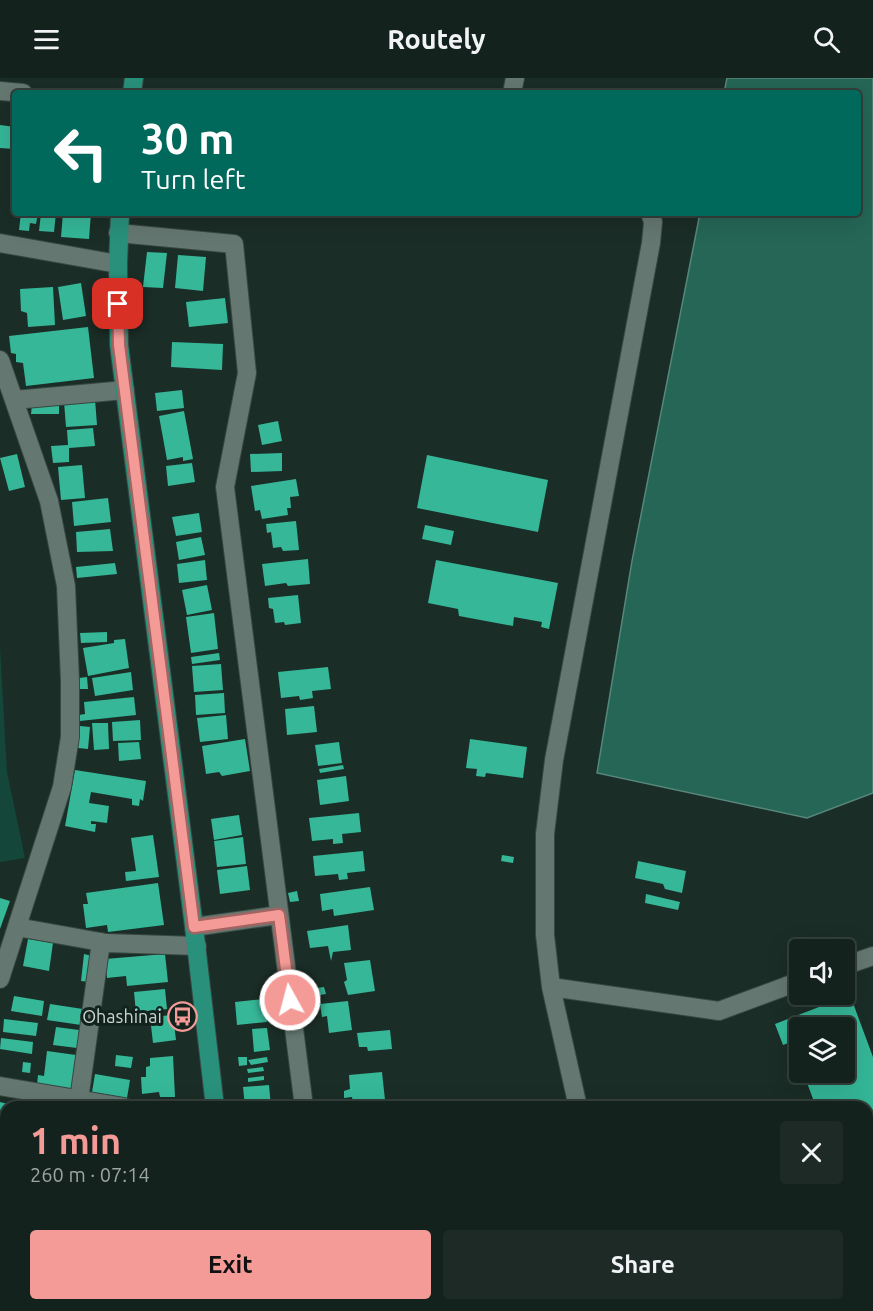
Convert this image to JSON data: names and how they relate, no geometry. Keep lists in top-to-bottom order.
{
  "places": {
    "bus stop": ["Ohashinai"]
  },
  "page": {
    "header": "Routely",
    "turn": ["30 m", "Turn left"],
    "heading": ["1 min", "260 m · 07:14"],
    "buttons": ["Exit", "Share"]
  }
}
